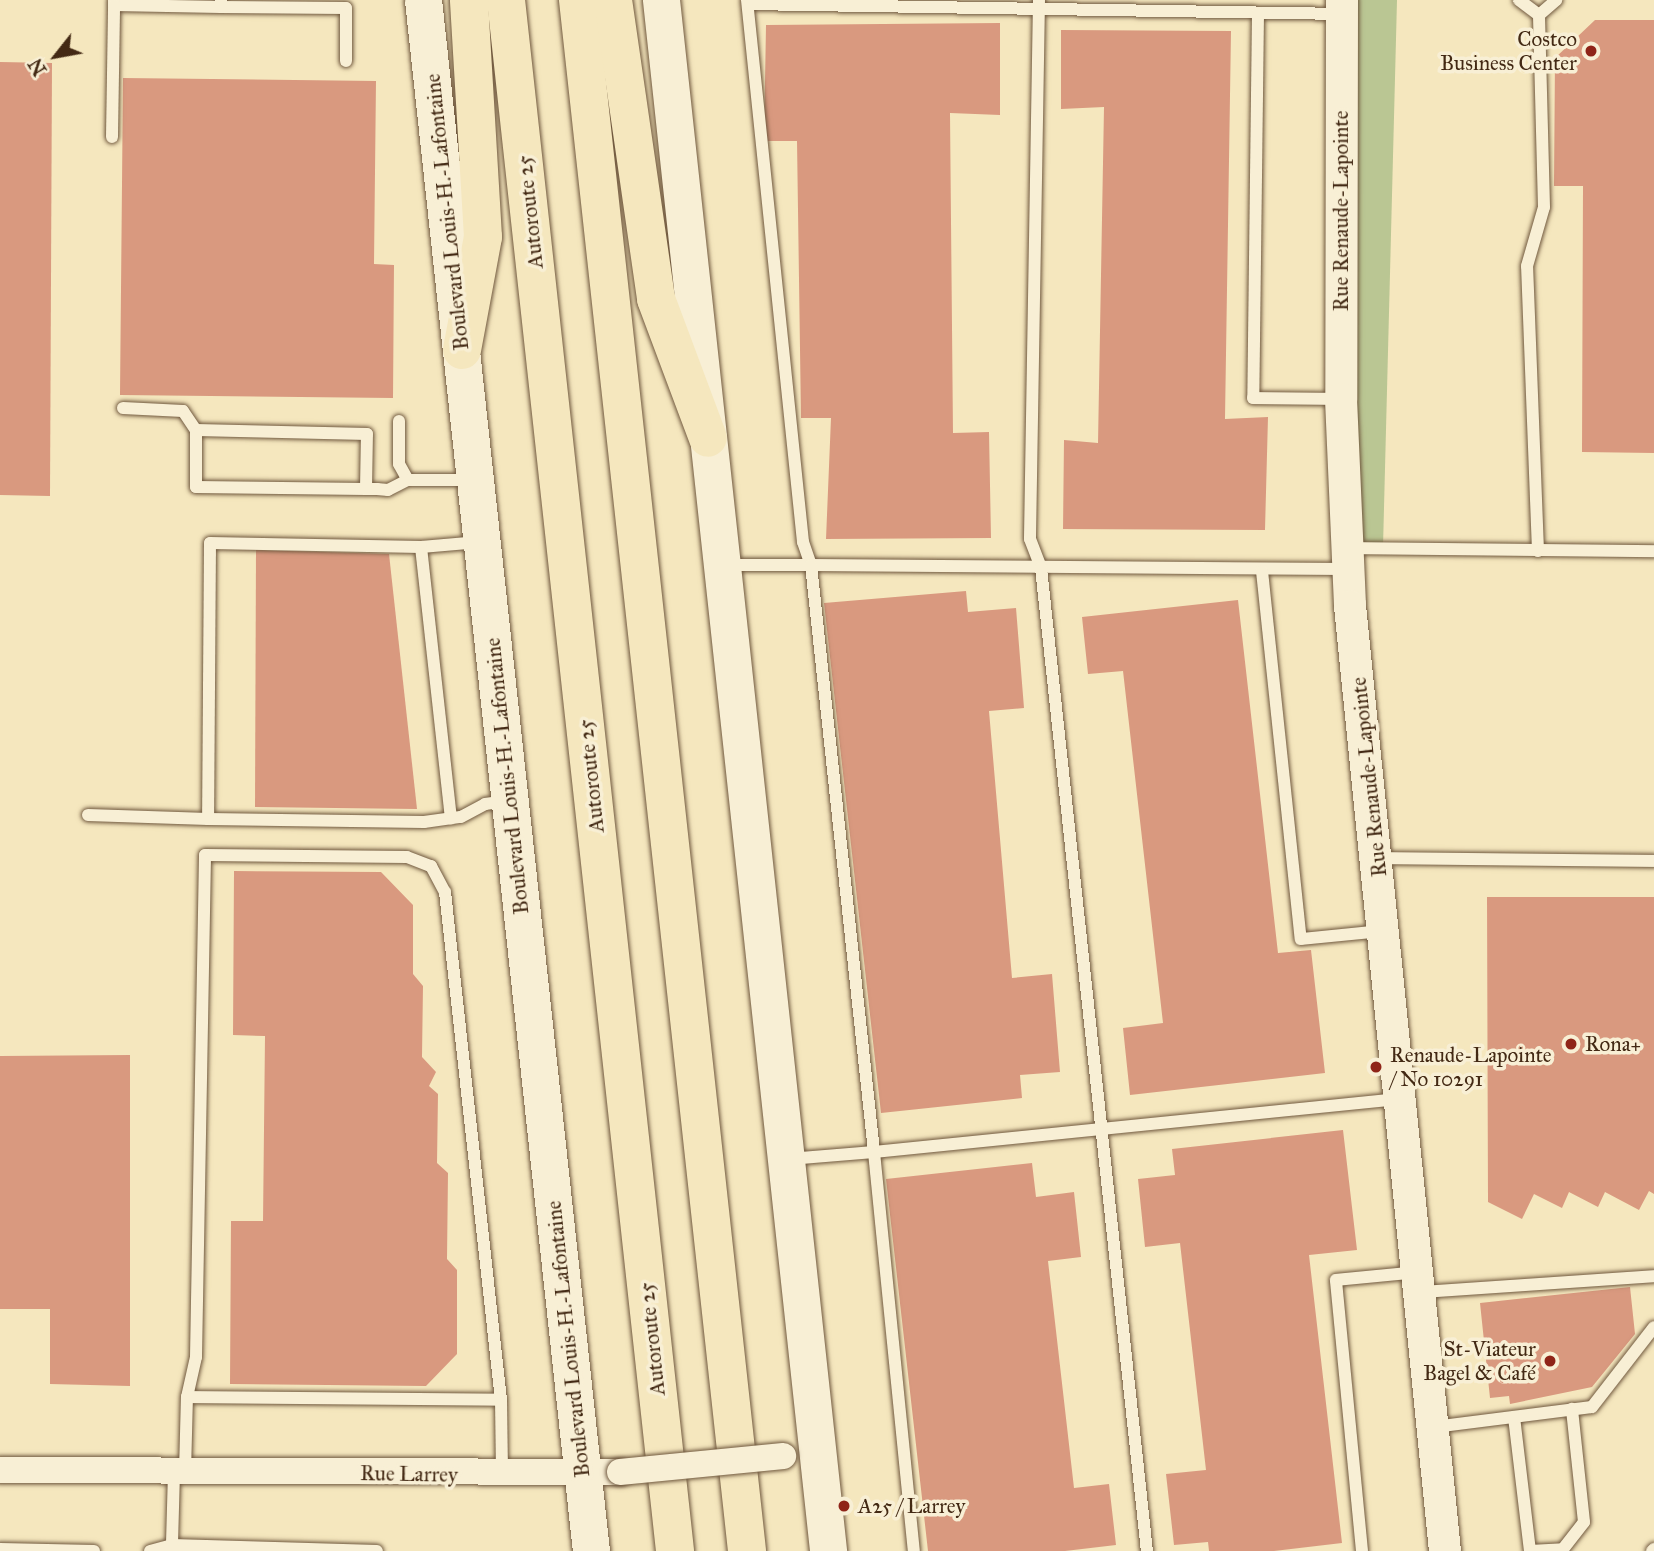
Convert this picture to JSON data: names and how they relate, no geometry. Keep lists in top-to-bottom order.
{
  "streets": {
    "highway": ["Autoroute 25"],
    "main road": ["Boulevard Louis-H.-Lafontaine"],
    "street": ["Rue Renaude-Lapointe", "Rue Larrey"]
  },
  "crossings": [
    ["Boulevard Louis-H.-Lafontaine", "Rue Larrey"]
  ],
  "places": [
    "Costco Business Center",
    "Rona+",
    "Renaude-Lapointe / No 10291",
    "St-Viateur Bagel & Café",
    "A25 / Larrey"
  ],
  "north": "bottom left"
}
